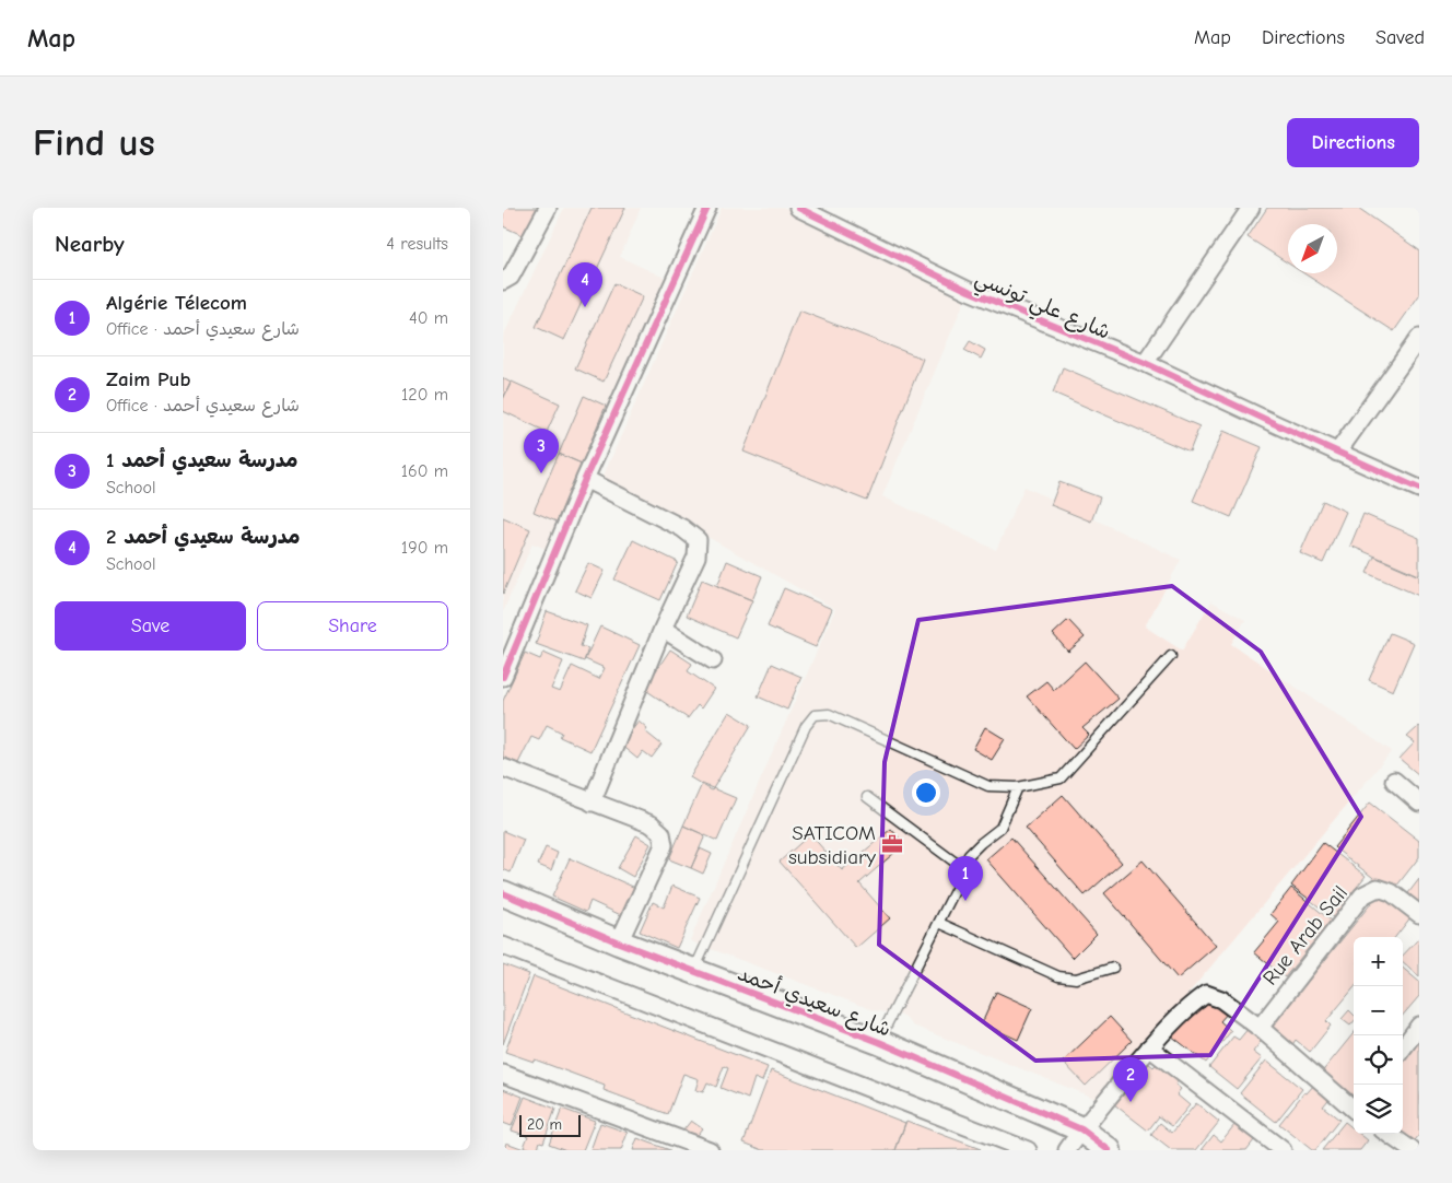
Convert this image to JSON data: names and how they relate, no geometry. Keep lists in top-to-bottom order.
{
  "streets": {
    "street": ["شارع علي تونسي", "Rue Arab Sail", "شارع سعيدي أحمد"]
  },
  "places": {
    "office": ["SATICOM subsidiary"]
  },
  "scale_bar": "20 m",
  "north": "bottom left",
  "page": {
    "header": "Map",
    "nav": ["Map", "Directions", "Saved"],
    "buttons": [
      "Directions",
      ["Save", "Share"]
    ],
    "title": "Find us",
    "heading": ["Nearby", "4 results"],
    "pins": [
      "4",
      "3",
      "1",
      "2"
    ],
    "list": [
      {
        "mark": "1",
        "name": "Algérie Télecom",
        "note": "Office · شارع سعيدي أحمد",
        "value": "40 m"
      },
      {
        "mark": "2",
        "name": "Zaim Pub",
        "note": "Office · شارع سعيدي أحمد",
        "value": "120 m"
      },
      {
        "mark": "3",
        "name": "مدرسة سعيدي أحمد 1",
        "note": "School",
        "value": "160 m"
      },
      {
        "mark": "4",
        "name": "مدرسة سعيدي أحمد 2",
        "note": "School",
        "value": "190 m"
      }
    ],
    "map_buttons": ["+", "−"],
    "scale": "20 m"
  }
}
